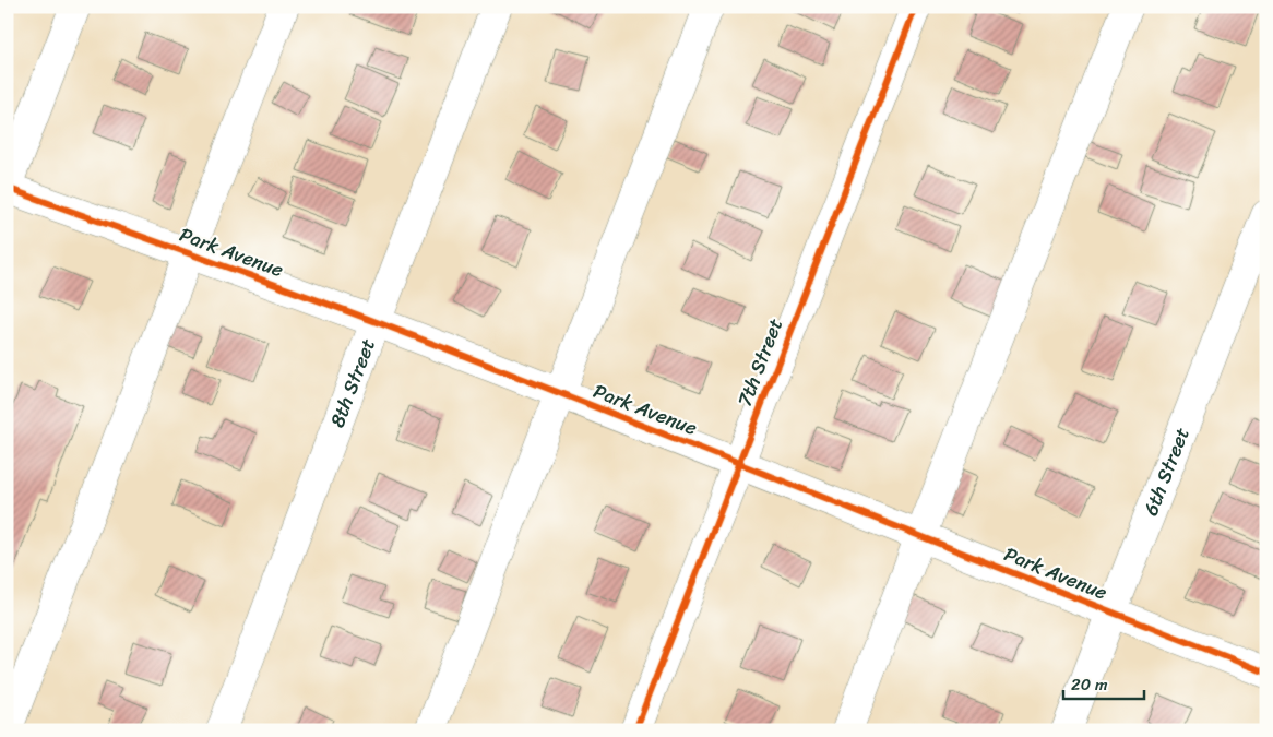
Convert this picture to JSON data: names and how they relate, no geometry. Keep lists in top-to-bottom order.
{
  "streets": {
    "street": [
      "Park Avenue",
      "7th Street",
      "8th Street",
      "6th Street"
    ]
  },
  "crossings": [
    ["Park Avenue", "7th Street"],
    ["Park Avenue", "8th Street"],
    ["Park Avenue", "6th Street"]
  ],
  "scale_bar": "20 m"
}
